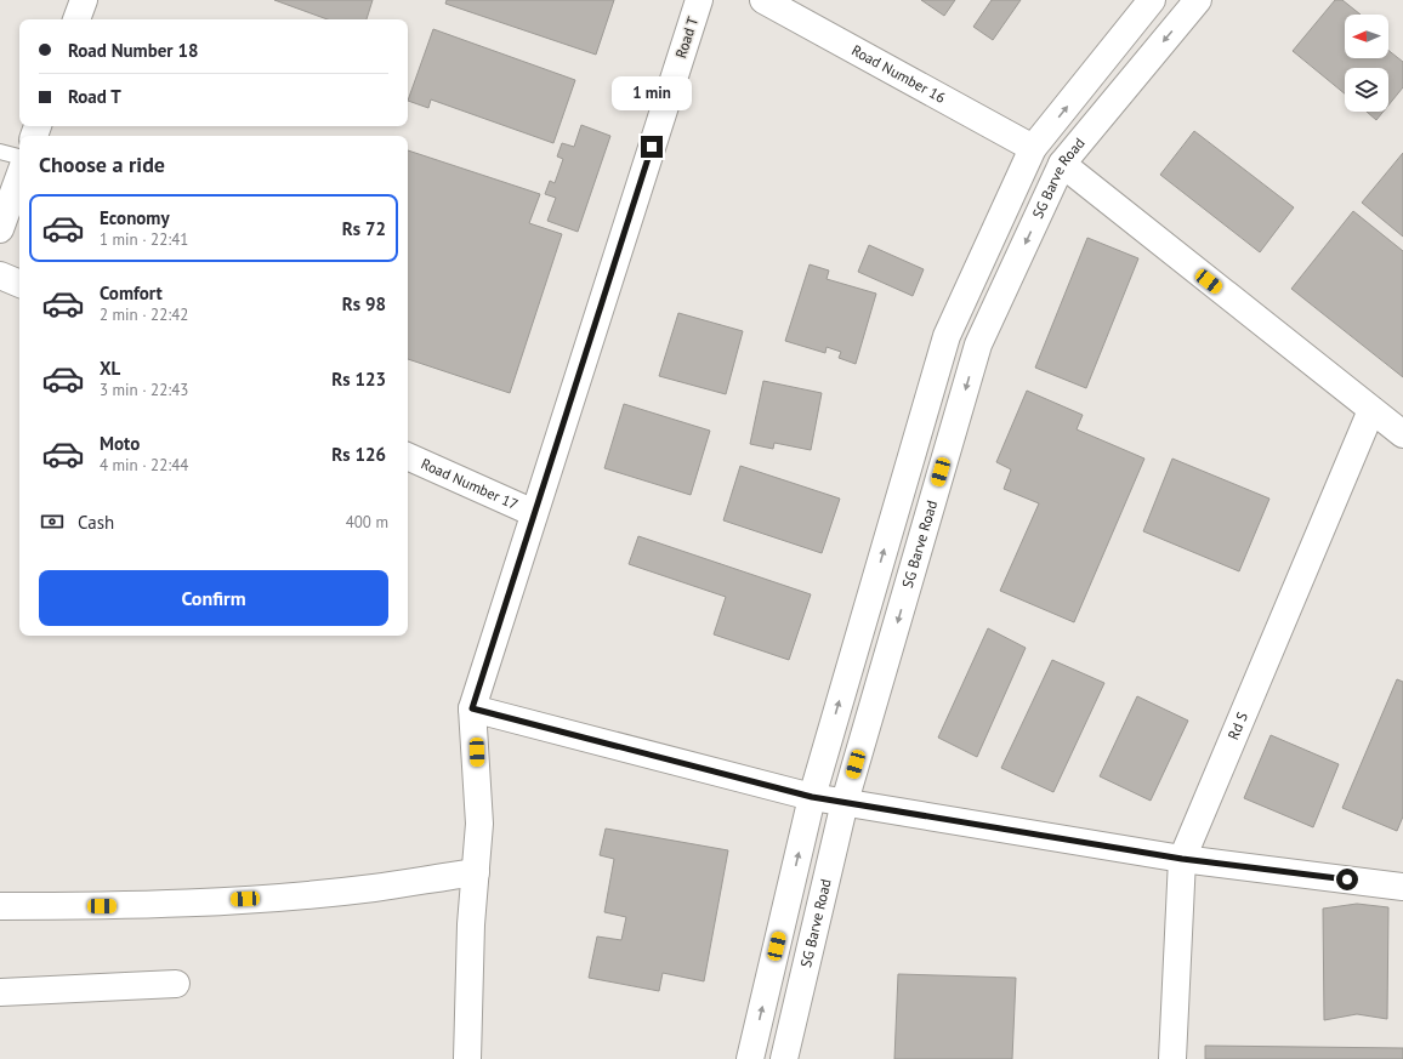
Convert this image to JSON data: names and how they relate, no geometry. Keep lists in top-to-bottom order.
{
  "streets": {
    "street": [
      "Road T",
      "Road Number 16",
      "SG Barve Road",
      "Road Number 17",
      "Rd S"
    ]
  },
  "crossings": [
    ["Road T", "Road Number 17"]
  ],
  "north": "left",
  "page": {
    "banner": ["Road Number 18", "Road T"],
    "bubble": "1 min",
    "heading": "Choose a ride",
    "list": [
      {
        "name": "Economy",
        "note": "1 min · 22:41",
        "value": "Rs 72"
      },
      {
        "name": "Comfort",
        "note": "2 min · 22:42",
        "value": "Rs 98"
      },
      {
        "name": "XL",
        "note": "3 min · 22:43",
        "value": "Rs 123"
      },
      {
        "name": "Moto",
        "note": "4 min · 22:44",
        "value": "Rs 126"
      }
    ],
    "pay": ["Cash", "400 m"],
    "buttons": "Confirm"
  }
}
